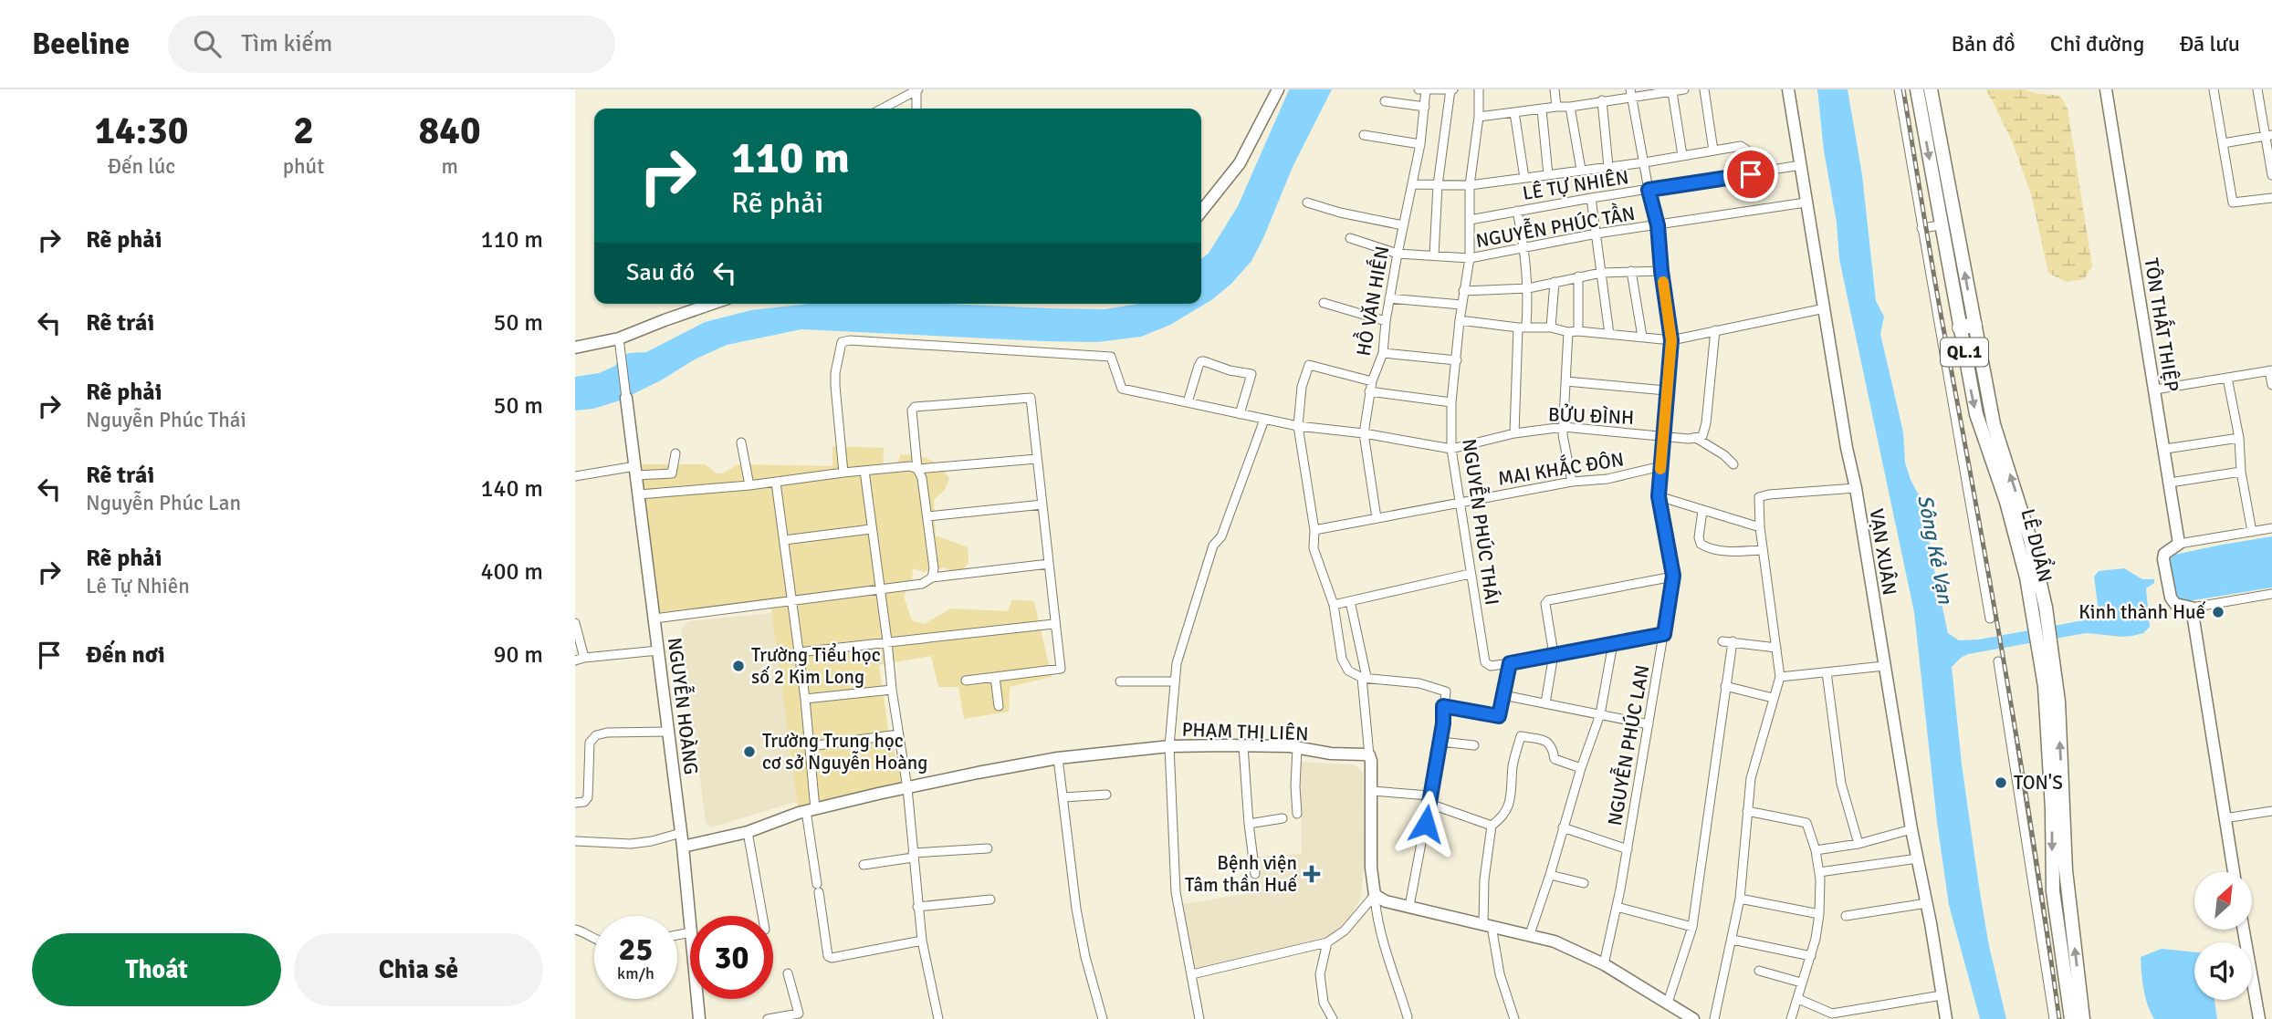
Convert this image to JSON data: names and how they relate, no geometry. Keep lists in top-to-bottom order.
{
  "streets": {
    "main road": ["QL.1", "LÊ DUẨN"],
    "street": [
      "LÊ TỰ NHIÊN",
      "NGUYỄN PHÚC TẦN",
      "HỒ VĂN HIẾN",
      "TÔN THẤT THIỆP",
      "BỬU ĐÌNH",
      "MAI KHẮC ĐÔN",
      "NGUYỄN PHÚC THÁI",
      "VẠN XUÂN",
      "NGUYỄN HOÀNG",
      "PHẠM THỊ LIÊN",
      "NGUYỄN PHÚC LAN"
    ]
  },
  "crossings": [
    ["LÊ TỰ NHIÊN", "NGUYỄN PHÚC THÁI"],
    ["LÊ TỰ NHIÊN", "VẠN XUÂN"],
    ["LÊ TỰ NHIÊN", "NGUYỄN PHÚC LAN"],
    ["NGUYỄN PHÚC TẦN", "HỒ VĂN HIẾN"],
    ["NGUYỄN PHÚC TẦN", "NGUYỄN PHÚC THÁI"],
    ["NGUYỄN PHÚC TẦN", "VẠN XUÂN"],
    ["NGUYỄN PHÚC TẦN", "NGUYỄN PHÚC LAN"],
    ["HỒ VĂN HIẾN", "BỬU ĐÌNH"],
    ["HỒ VĂN HIẾN", "MAI KHẮC ĐÔN"],
    ["BỬU ĐÌNH", "NGUYỄN PHÚC THÁI"],
    ["BỬU ĐÌNH", "NGUYỄN PHÚC LAN"],
    ["MAI KHẮC ĐÔN", "NGUYỄN PHÚC THÁI"],
    ["MAI KHẮC ĐÔN", "NGUYỄN PHÚC LAN"],
    ["NGUYỄN PHÚC THÁI", "NGUYỄN PHÚC LAN"],
    ["NGUYỄN HOÀNG", "PHẠM THỊ LIÊN"]
  ],
  "water": ["Sông Kẻ Vạn"],
  "places": {
    "other": [
      "Kinh thành Huế",
      "Trường Tiểu học số 2 Kim Long",
      "Trường Trung học cơ sở Nguyễn Hoàng",
      "TON'S"
    ],
    "health": ["Bệnh viện Tâm thần Huế"]
  },
  "north": "top right",
  "page": {
    "header": "Beeline",
    "search": "Tìm kiếm",
    "nav": ["Bản đồ", "Chỉ đường", "Đã lưu"],
    "eta": [
      "14:30",
      "Đến lúc",
      "2",
      "phút",
      "840",
      "m"
    ],
    "turn": ["110 m", "Rẽ phải"],
    "list": [
      {
        "name": "Rẽ phải",
        "value": "110 m"
      },
      {
        "name": "Rẽ trái",
        "value": "50 m"
      },
      {
        "name": "Rẽ phải",
        "note": "Nguyễn Phúc Thái",
        "value": "50 m"
      },
      {
        "name": "Rẽ trái",
        "note": "Nguyễn Phúc Lan",
        "value": "140 m"
      },
      {
        "name": "Rẽ phải",
        "note": "Lê Tự Nhiên",
        "value": "400 m"
      },
      {
        "name": "Đến nơi",
        "value": "90 m"
      }
    ],
    "then": "Sau đó",
    "speed": "25 km/h",
    "limit": "30",
    "buttons": ["Thoát", "Chia sẻ"]
  }
}
